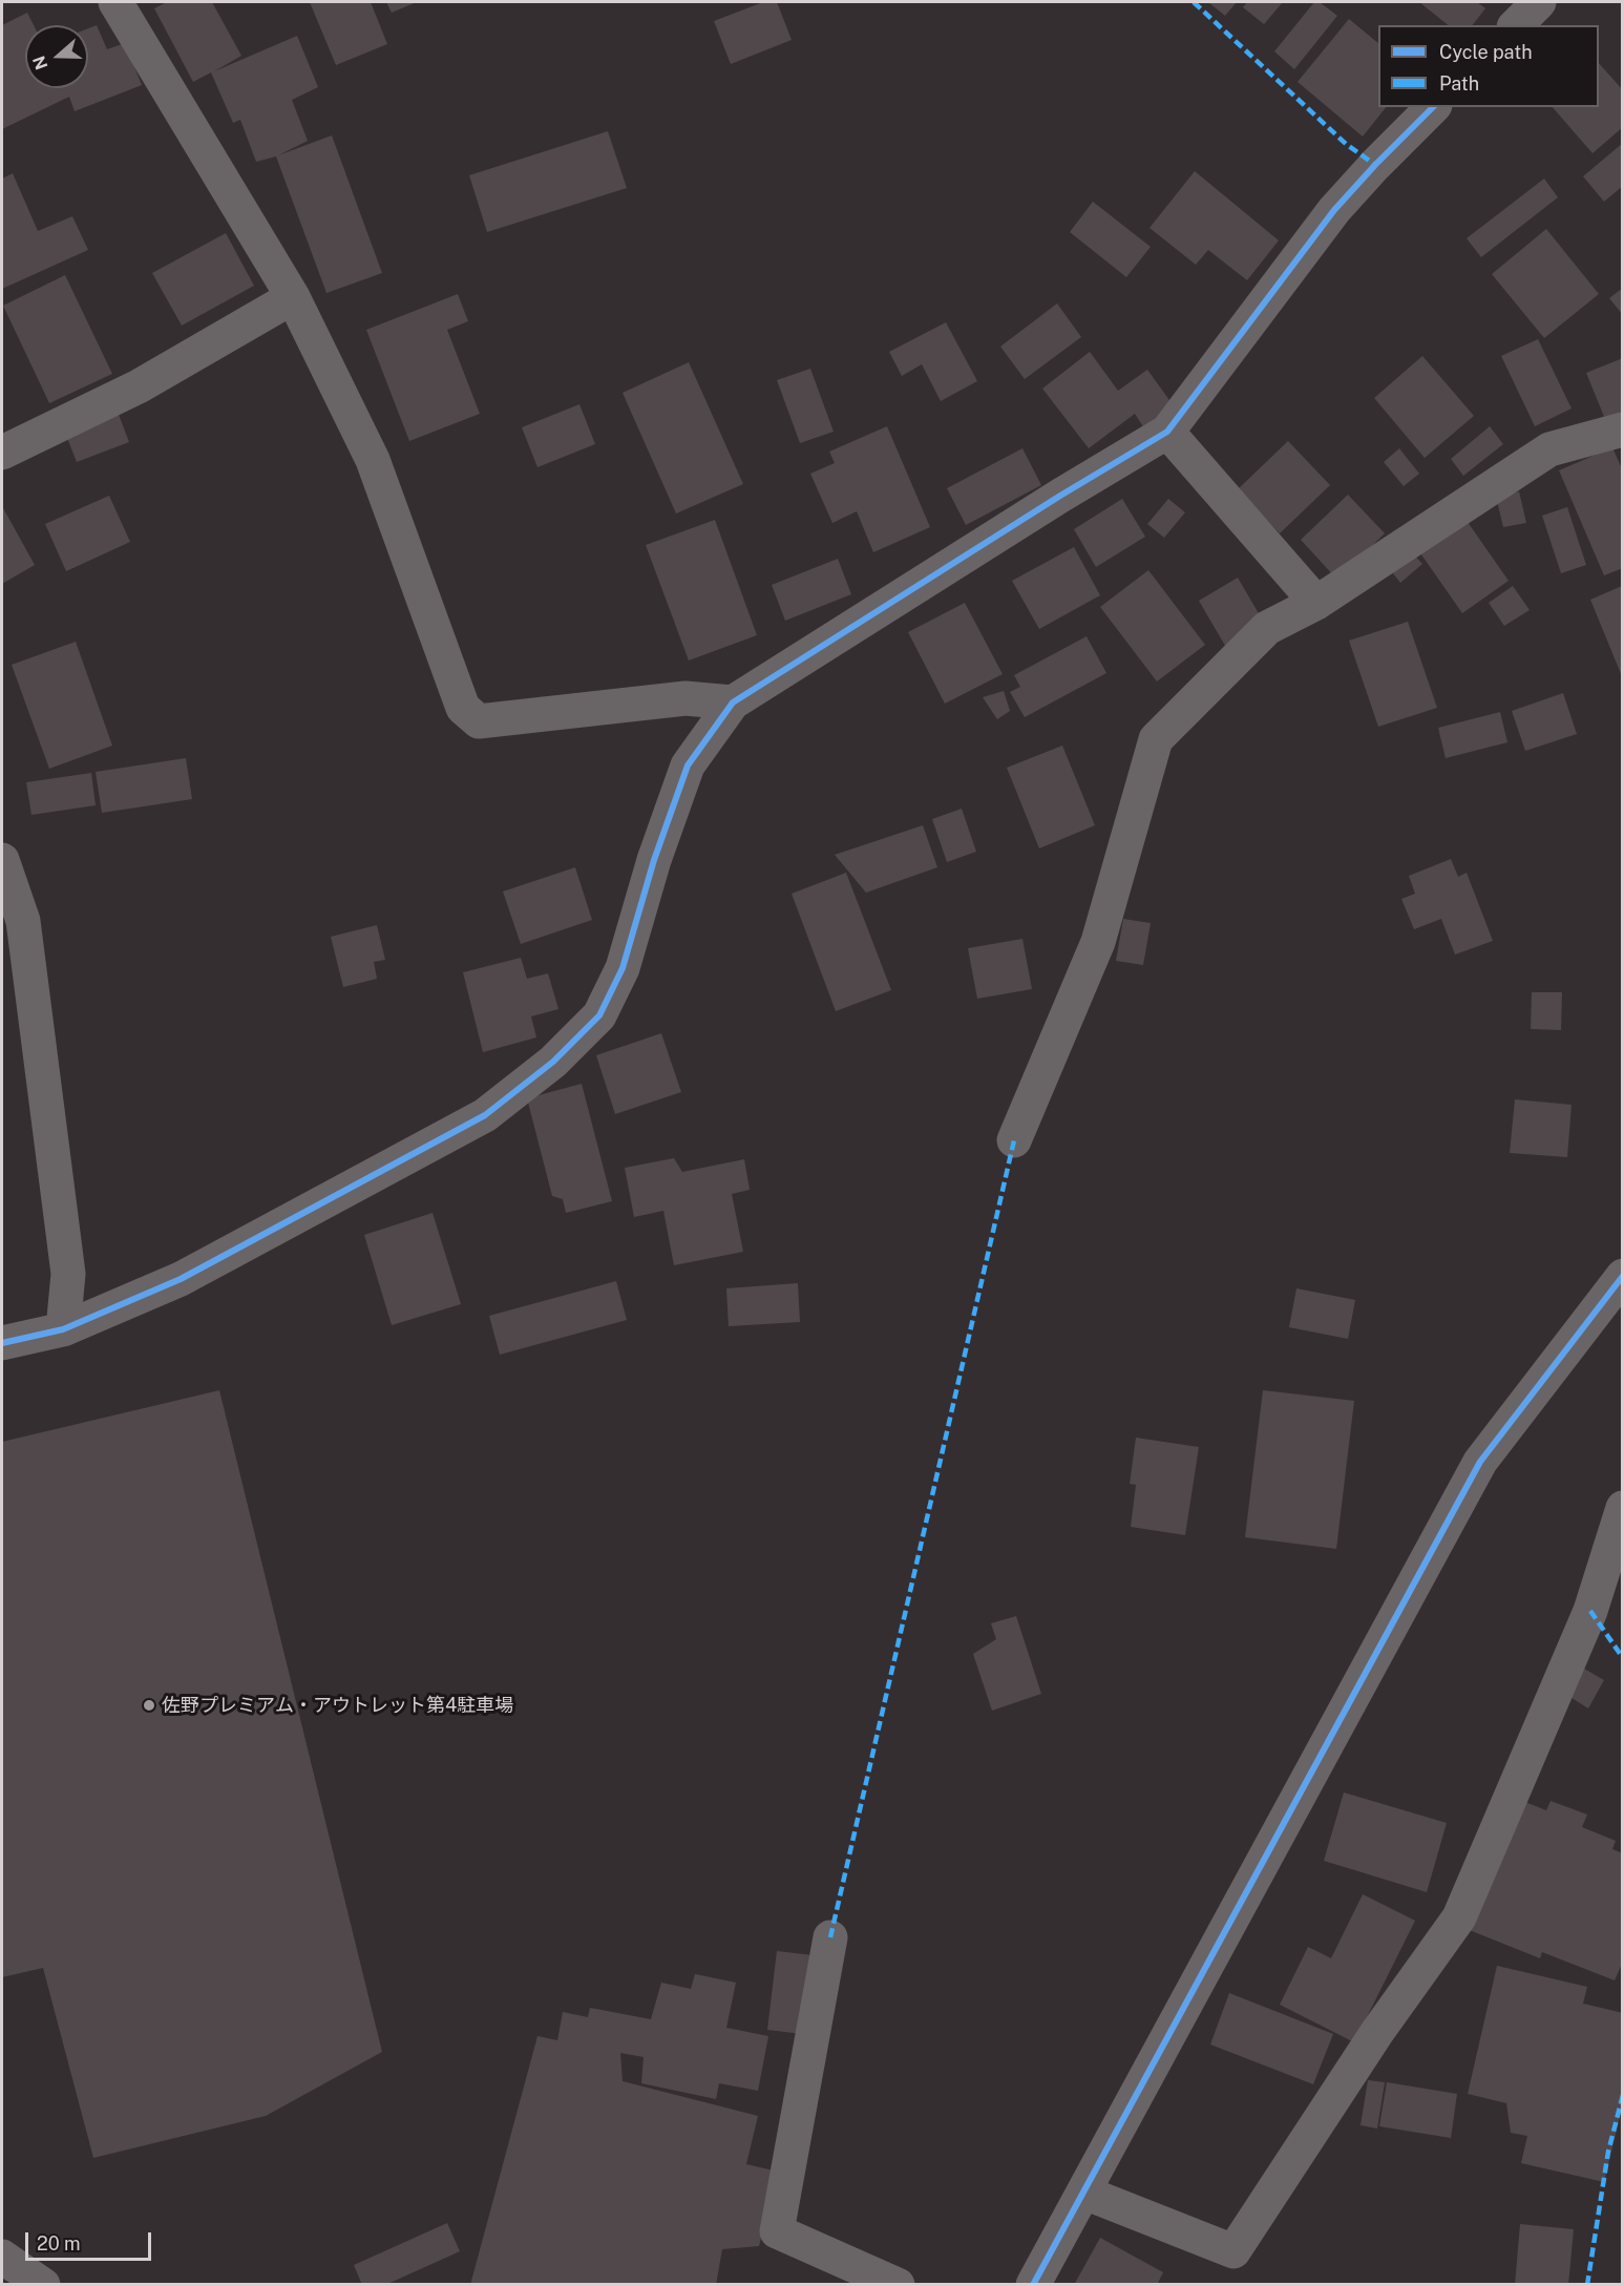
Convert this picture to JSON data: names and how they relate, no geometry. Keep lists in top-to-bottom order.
{
  "places": ["佐野プレミアム・アウトレット第4駐車場"],
  "legend": ["Cycle path", "Path"],
  "scale_bar": "20 m",
  "north": "left"
}
